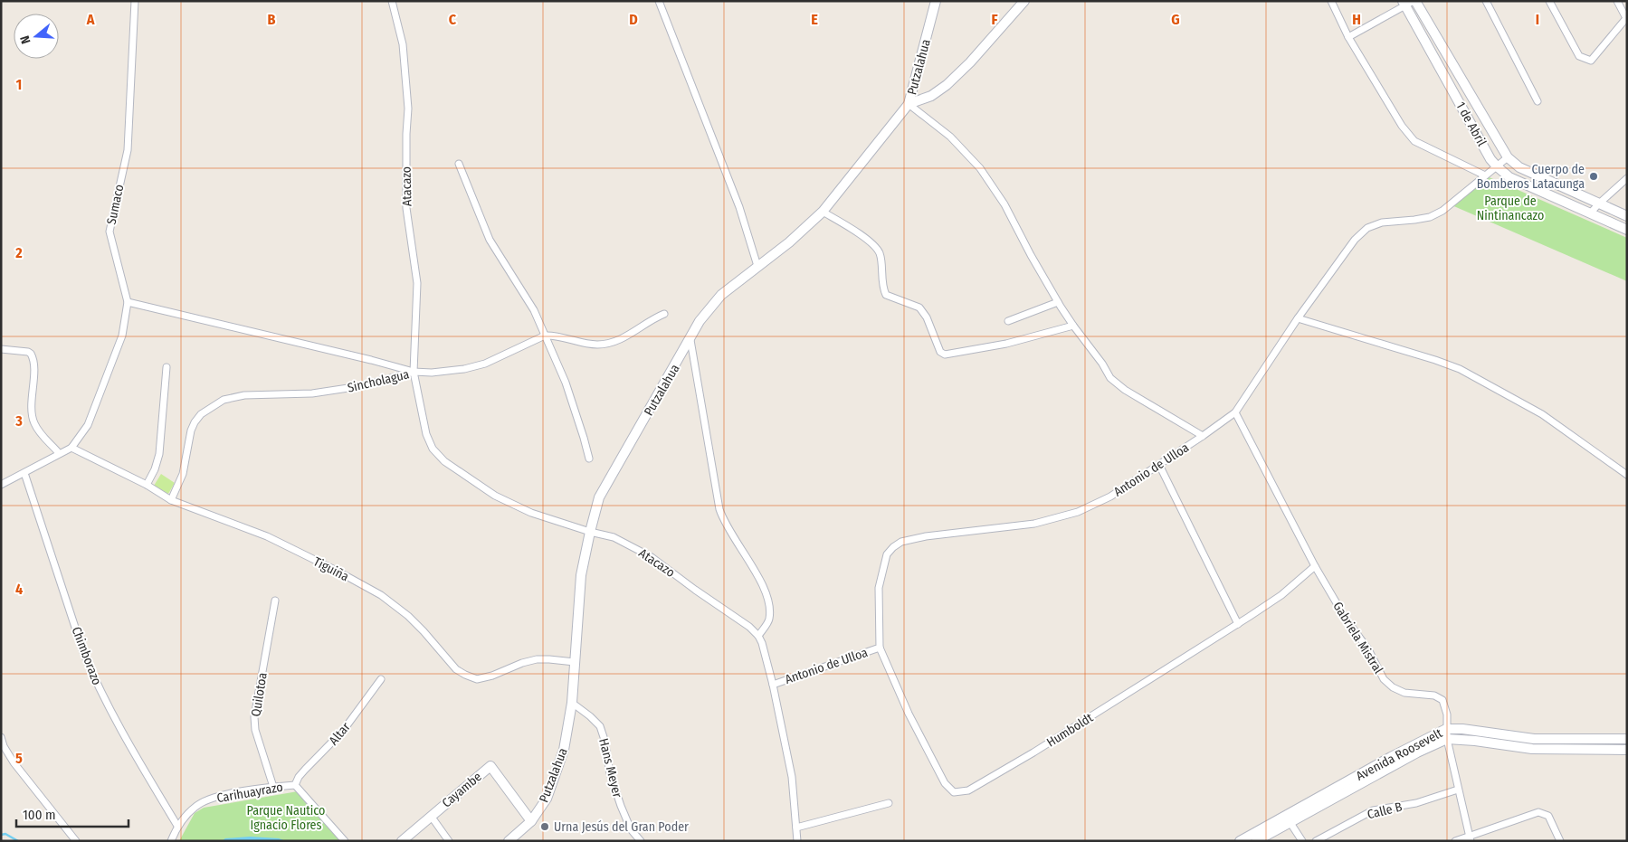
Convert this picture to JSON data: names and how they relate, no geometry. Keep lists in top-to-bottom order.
{
  "streets": {
    "street": [
      "Putzalahua",
      "1 de Abril",
      "Atacazo",
      "Sumaco",
      "Sincholagua",
      "Antonio de Ulloa",
      "Tiguiña",
      "Gabriela Mistral",
      "Chimborazo",
      "Quilotoa",
      "Humboldt",
      "Altar",
      "Avenida Roosevelt",
      "Hans Meyer",
      "Cayambe",
      "Carihuayrazo",
      "Calle B"
    ]
  },
  "crossings": [
    ["Putzalahua", "Atacazo"],
    ["Putzalahua", "Tiguiña"],
    ["Putzalahua", "Hans Meyer"],
    ["Putzalahua", "Cayambe"],
    ["1 de Abril", "Antonio de Ulloa"],
    ["Atacazo", "Sincholagua"],
    ["Sumaco", "Tiguiña"],
    ["Sincholagua", "Tiguiña"],
    ["Antonio de Ulloa", "Gabriela Mistral"],
    ["Antonio de Ulloa", "Humboldt"],
    ["Gabriela Mistral", "Humboldt"],
    ["Gabriela Mistral", "Avenida Roosevelt"],
    ["Gabriela Mistral", "Calle B"],
    ["Chimborazo", "Carihuayrazo"],
    ["Quilotoa", "Carihuayrazo"],
    ["Altar", "Carihuayrazo"]
  ],
  "parks": ["Parque de Nintinancazo", "Parque Nautico Ignacio Flores"],
  "places": ["Cuerpo de Bomberos Latacunga", "Urna Jesús del Gran Poder"],
  "scale_bar": "100 m",
  "north": "left",
  "grid": {
    "columns": [
      "A",
      "B",
      "C",
      "D",
      "E",
      "F",
      "G",
      "H",
      "I"
    ],
    "rows": [
      "1",
      "2",
      "3",
      "4",
      "5"
    ]
  }
}
